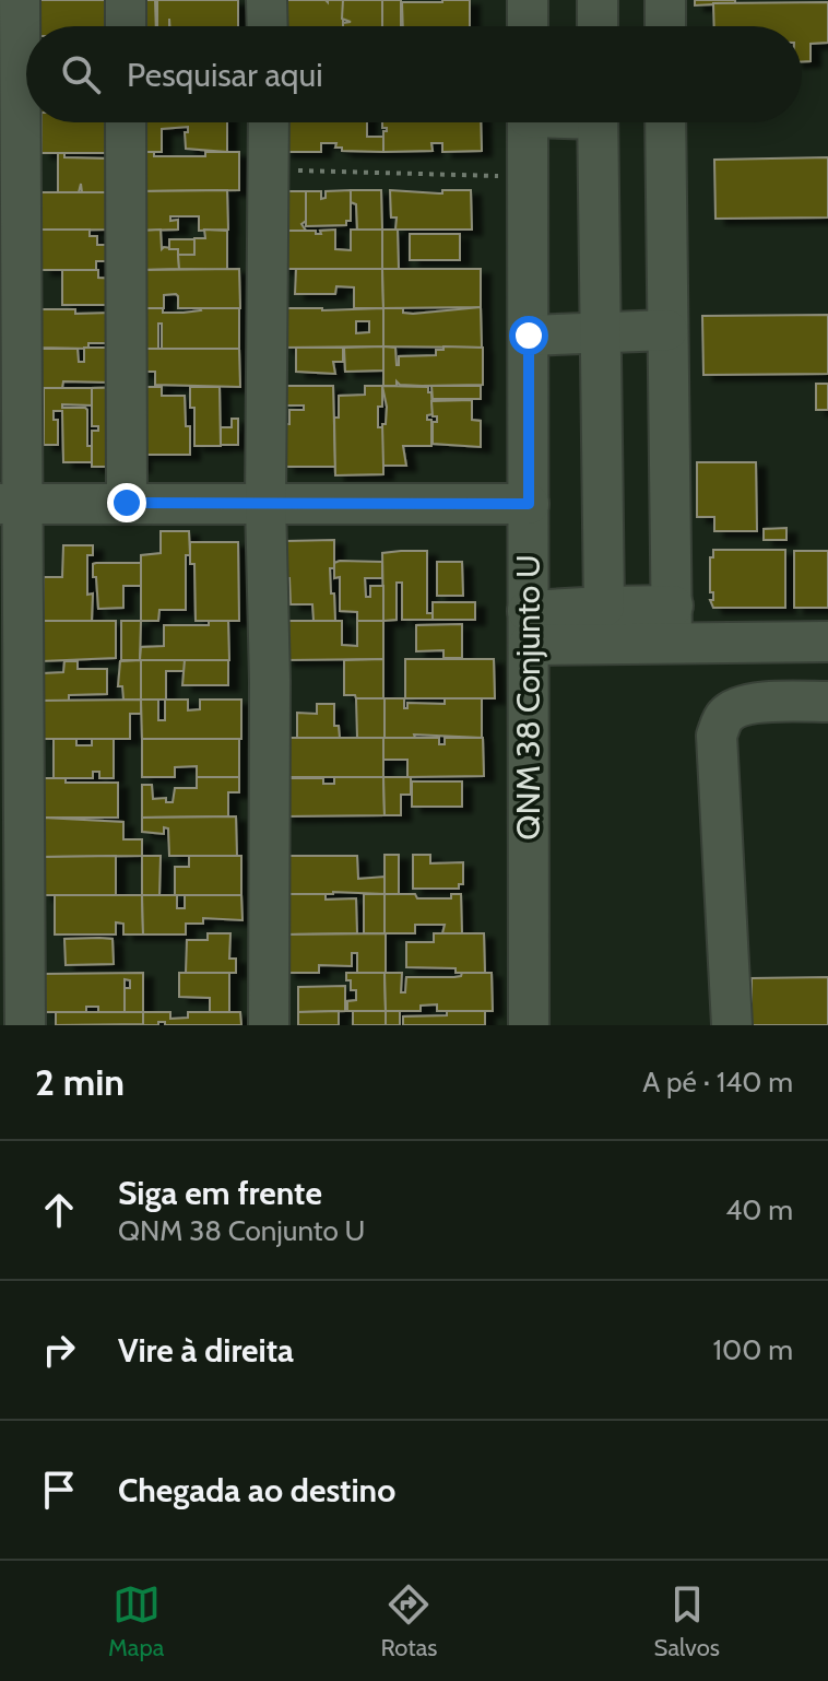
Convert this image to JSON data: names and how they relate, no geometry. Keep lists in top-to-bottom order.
{
  "streets": {
    "street": ["QNM 38 Conjunto U"]
  },
  "page": {
    "search": "Pesquisar aqui",
    "heading": ["2 min", "A pé · 140 m"],
    "list": [
      ["Siga em frente", "QNM 38 Conjunto U", "40 m"],
      ["Vire à direita", "100 m"],
      "Chegada ao destino"
    ],
    "nav": ["Mapa", "Rotas", "Salvos"]
  }
}
